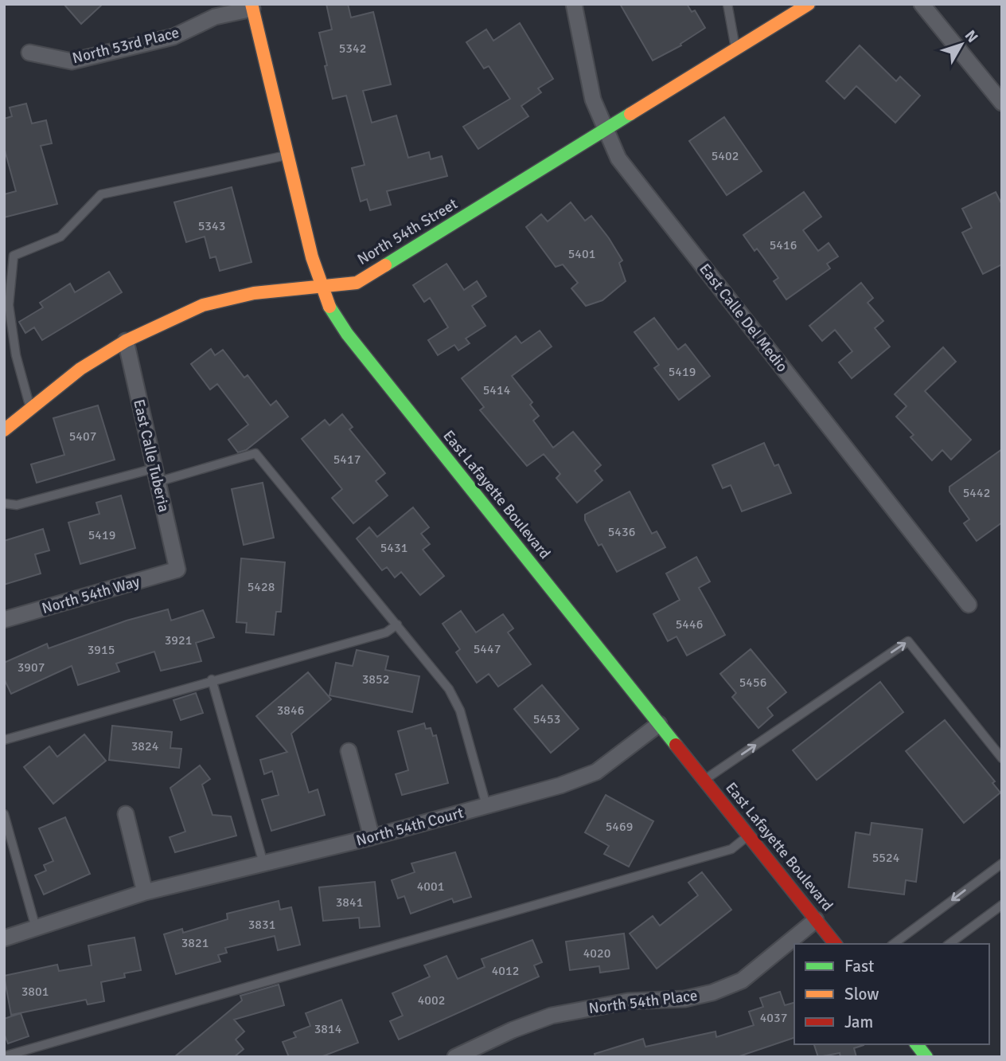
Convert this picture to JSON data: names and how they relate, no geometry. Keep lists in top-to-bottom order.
{
  "streets": {
    "street": [
      "North 53rd Place",
      "North 54th Street",
      "East Calle Del Medio",
      "East Calle Tuberia",
      "East Lafayette Boulevard",
      "North 54th Way",
      "North 54th Court",
      "North 54th Place"
    ]
  },
  "crossings": [
    ["North 53rd Place", "East Lafayette Boulevard"],
    ["North 54th Street", "East Calle Del Medio"],
    ["North 54th Street", "East Calle Tuberia"],
    ["North 54th Street", "East Lafayette Boulevard"],
    ["East Calle Tuberia", "North 54th Way"],
    ["East Lafayette Boulevard", "North 54th Court"],
    ["East Lafayette Boulevard", "North 54th Place"]
  ],
  "house_numbers": [
    "5342",
    "5402",
    "5343",
    "5416",
    "5401",
    "5419",
    "5414",
    "5407",
    "5417",
    "5442",
    "5436",
    "5419",
    "5431",
    "5428",
    "5446",
    "3921",
    "5447",
    "3915",
    "3907",
    "3852",
    "5456",
    "3846",
    "5453",
    "3824",
    "5469",
    "5524",
    "4001",
    "3841",
    "3831",
    "3821",
    "4020",
    "4012",
    "3801",
    "4002",
    "4037",
    "3814"
  ],
  "legend": ["Fast", "Slow", "Jam"],
  "north": "top right"
}
